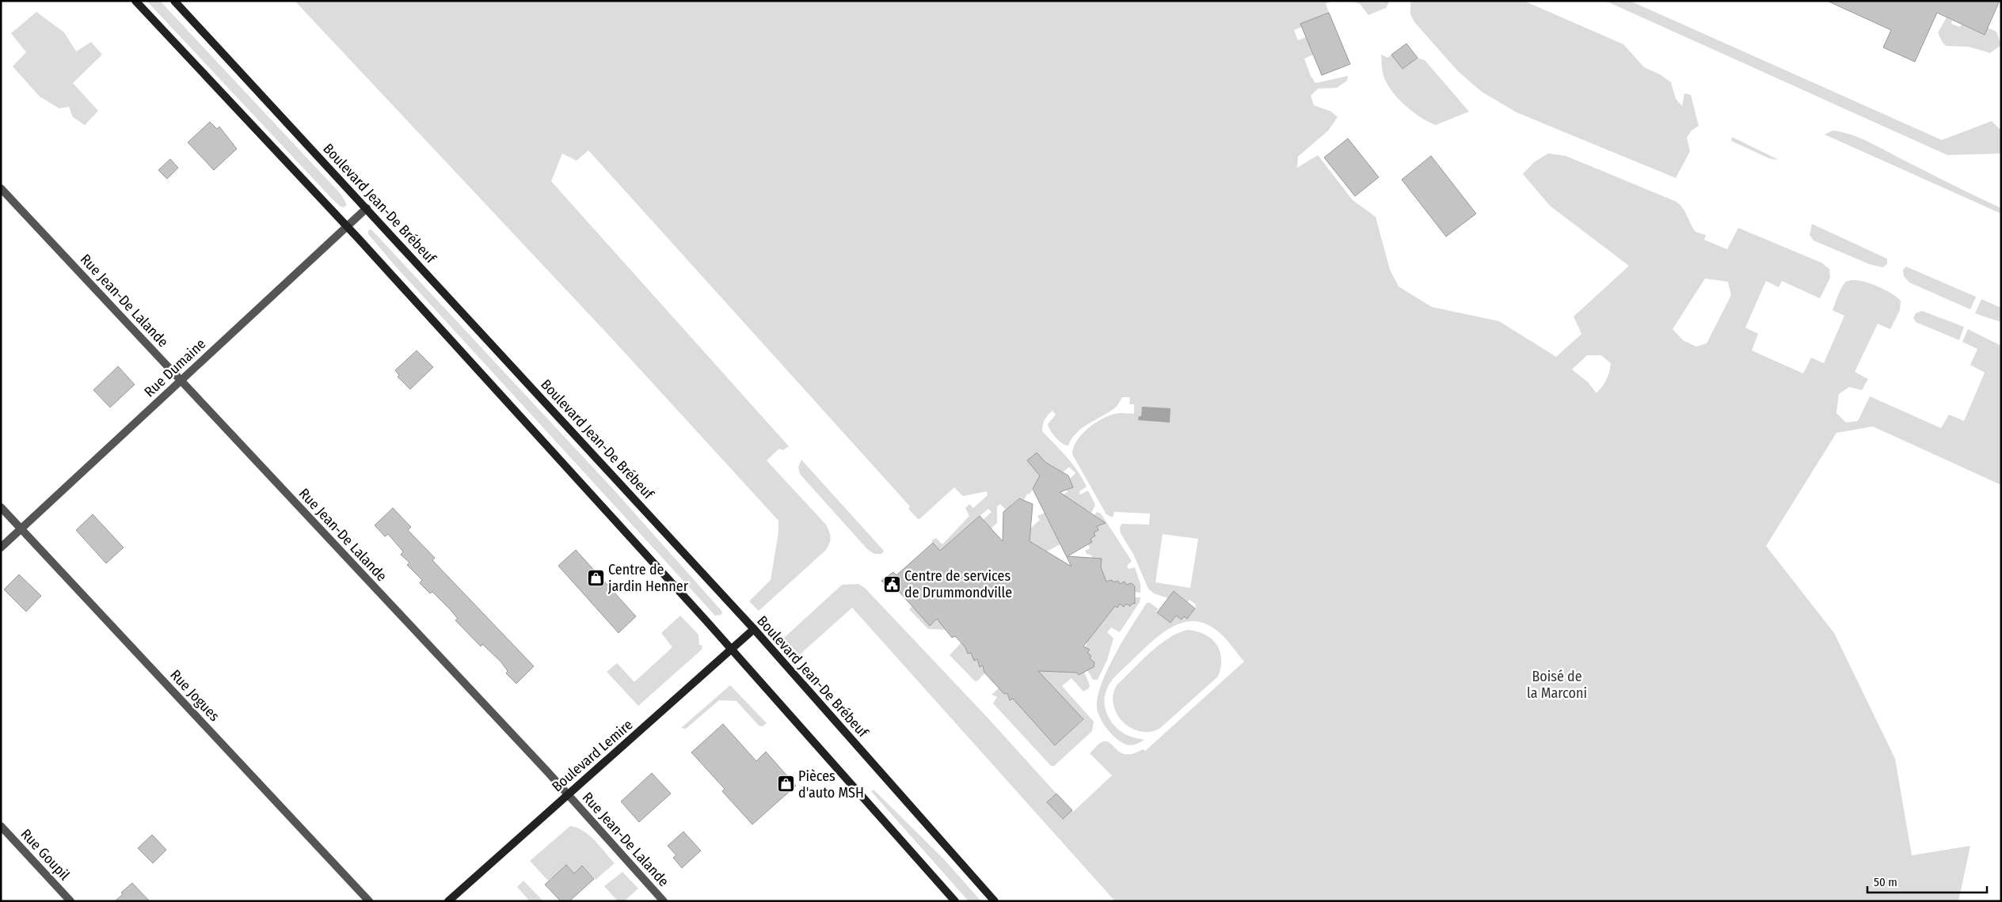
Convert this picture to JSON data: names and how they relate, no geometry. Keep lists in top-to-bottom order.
{
  "streets": {
    "main road": ["Boulevard Jean-De Brébeuf", "Boulevard Lemire"],
    "street": [
      "Rue Jean-De Lalande",
      "Rue Dumaine",
      "Rue Jogues",
      "Rue Goupil"
    ]
  },
  "crossings": [
    ["Boulevard Jean-De Brébeuf", "Rue Dumaine"],
    ["Boulevard Jean-De Brébeuf", "Boulevard Lemire"],
    ["Rue Jean-De Lalande", "Rue Dumaine"],
    ["Rue Jean-De Lalande", "Boulevard Lemire"],
    ["Rue Dumaine", "Rue Jogues"]
  ],
  "parks": ["Boisé de la Marconi"],
  "places": {
    "shop": ["Centre de jardin Henner", "Pièces d'auto MSH"],
    "public building": ["Centre de services de Drummondville"]
  },
  "scale_bar": "50 m"
}
